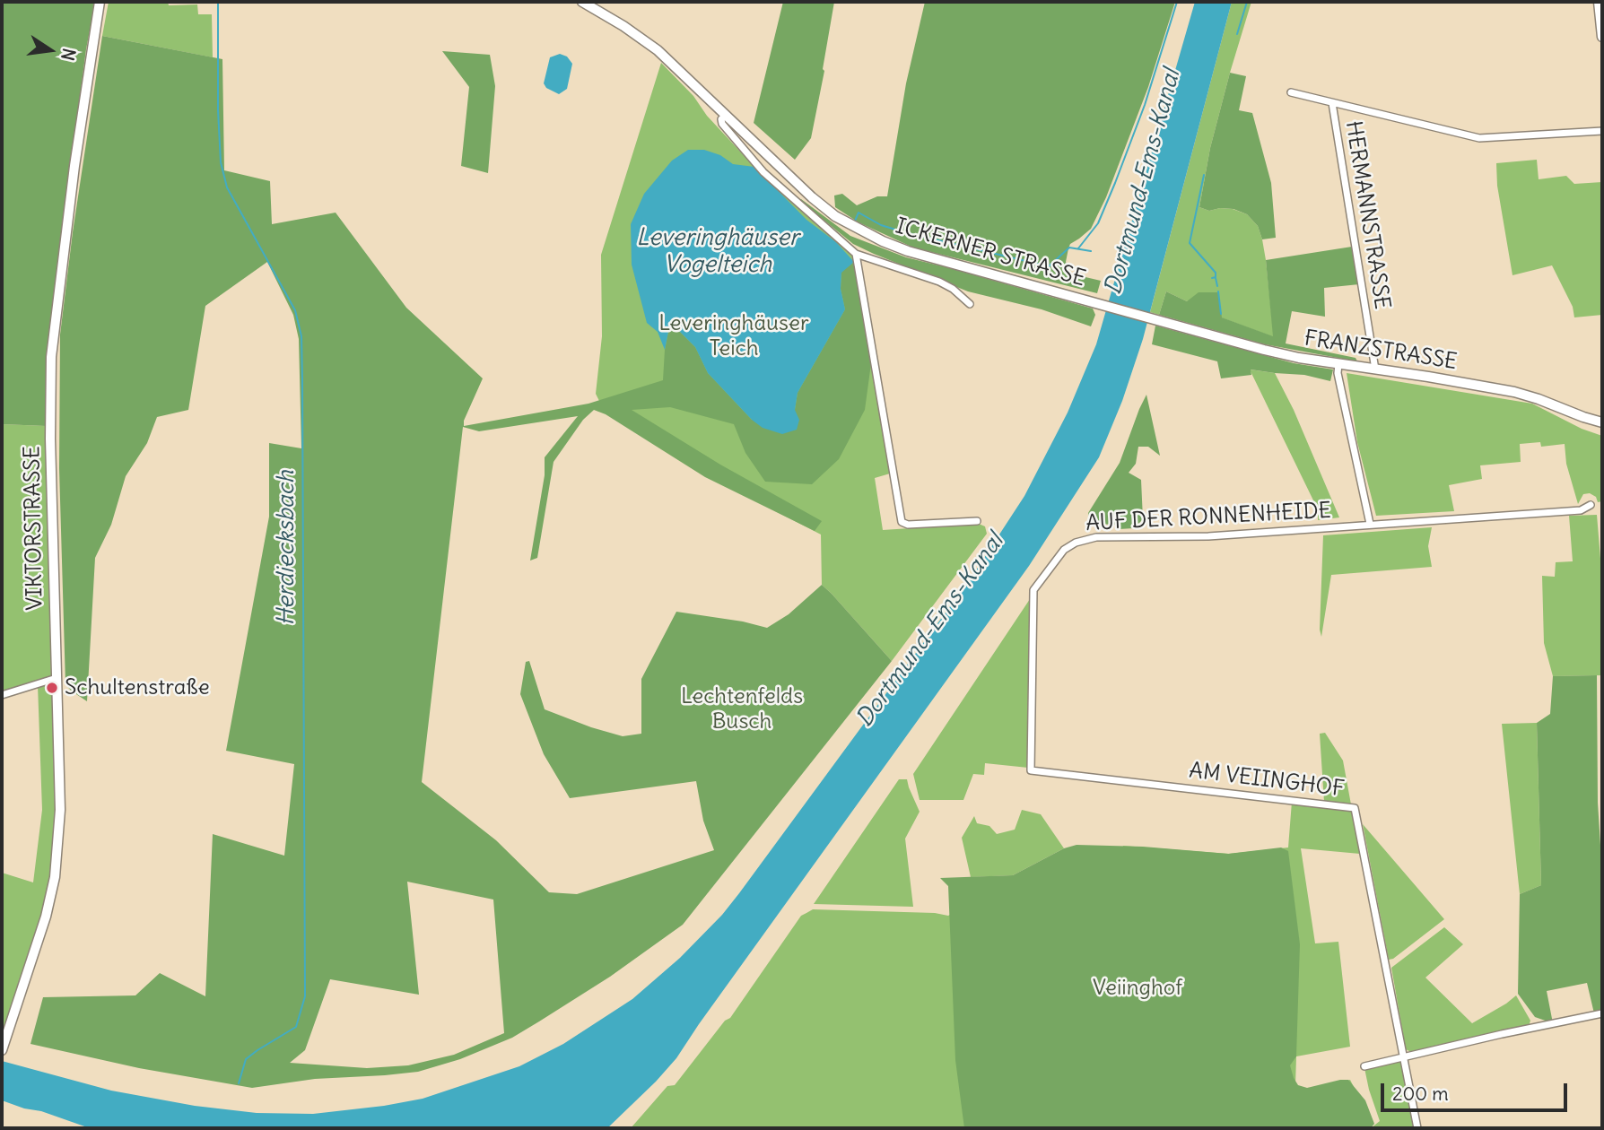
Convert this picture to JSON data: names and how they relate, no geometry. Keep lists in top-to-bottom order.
{
  "streets": {
    "main road": ["ICKERNER STRASSE", "FRANZSTRASSE", "VIKTORSTRASSE"],
    "street": ["HERMANNSTRASSE", "AUF DER RONNENHEIDE", "AM VEIINGHOF"]
  },
  "crossings": [
    ["HERMANNSTRASSE", "FRANZSTRASSE"],
    ["ICKERNER STRASSE", "FRANZSTRASSE"],
    ["AUF DER RONNENHEIDE", "AM VEIINGHOF"]
  ],
  "water": ["Dortmund-Ems-Kanal", "Leveringhäuser Vogelteich", "Herdiecksbach"],
  "parks": ["Leveringhäuser Teich", "Lechtenfelds Busch", "Veiinghof"],
  "places": ["Schultenstraße"],
  "scale_bar": "200 m",
  "north": "right"
}
